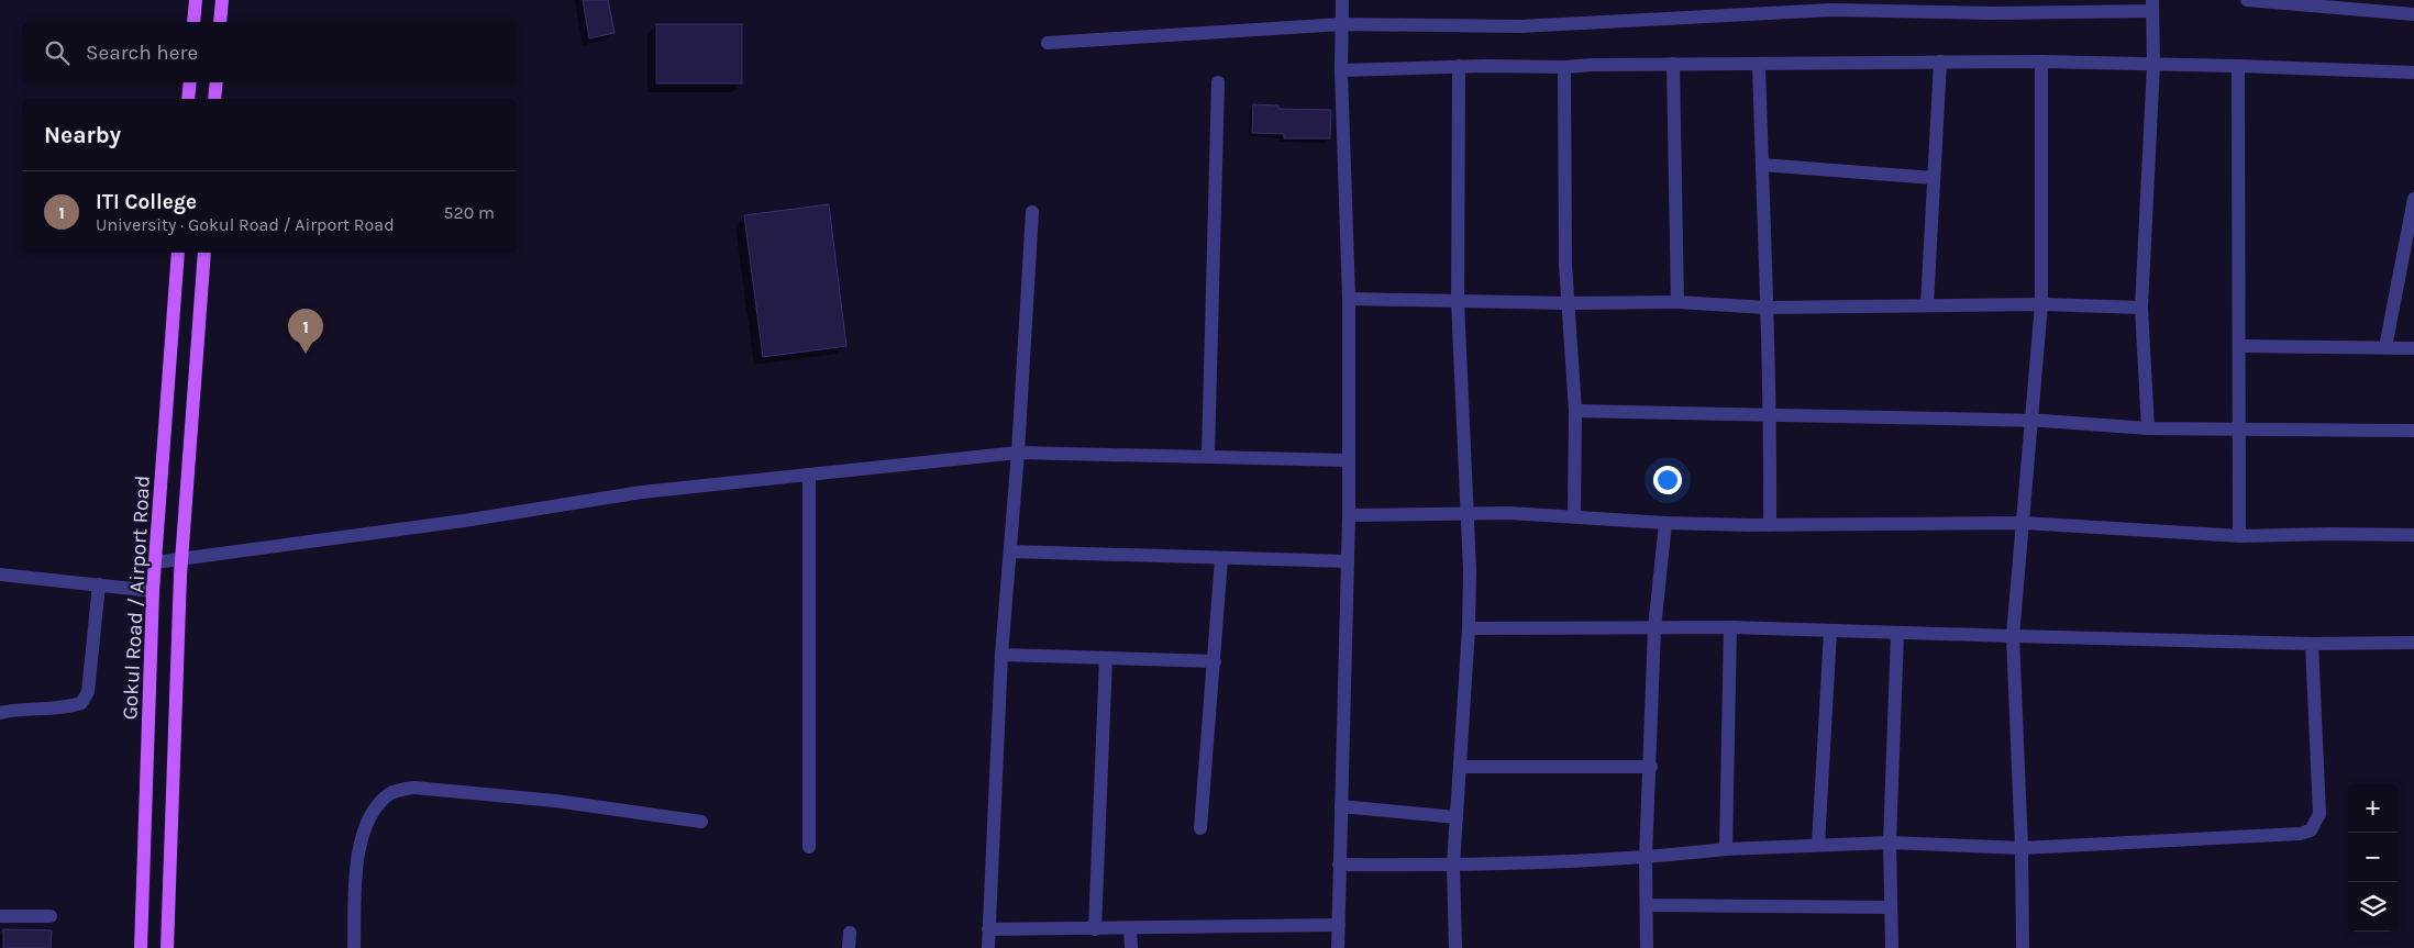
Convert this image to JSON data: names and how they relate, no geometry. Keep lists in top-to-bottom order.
{
  "streets": {
    "main road": ["Gokul Road / Airport Road"]
  },
  "page": {
    "search": "Search here",
    "heading": "Nearby",
    "list": [
      {
        "mark": "1",
        "name": "ITI College",
        "note": "University · Gokul Road / Airport Road",
        "value": "520 m"
      }
    ],
    "pins": "1",
    "map_buttons": ["+", "−"]
  }
}
